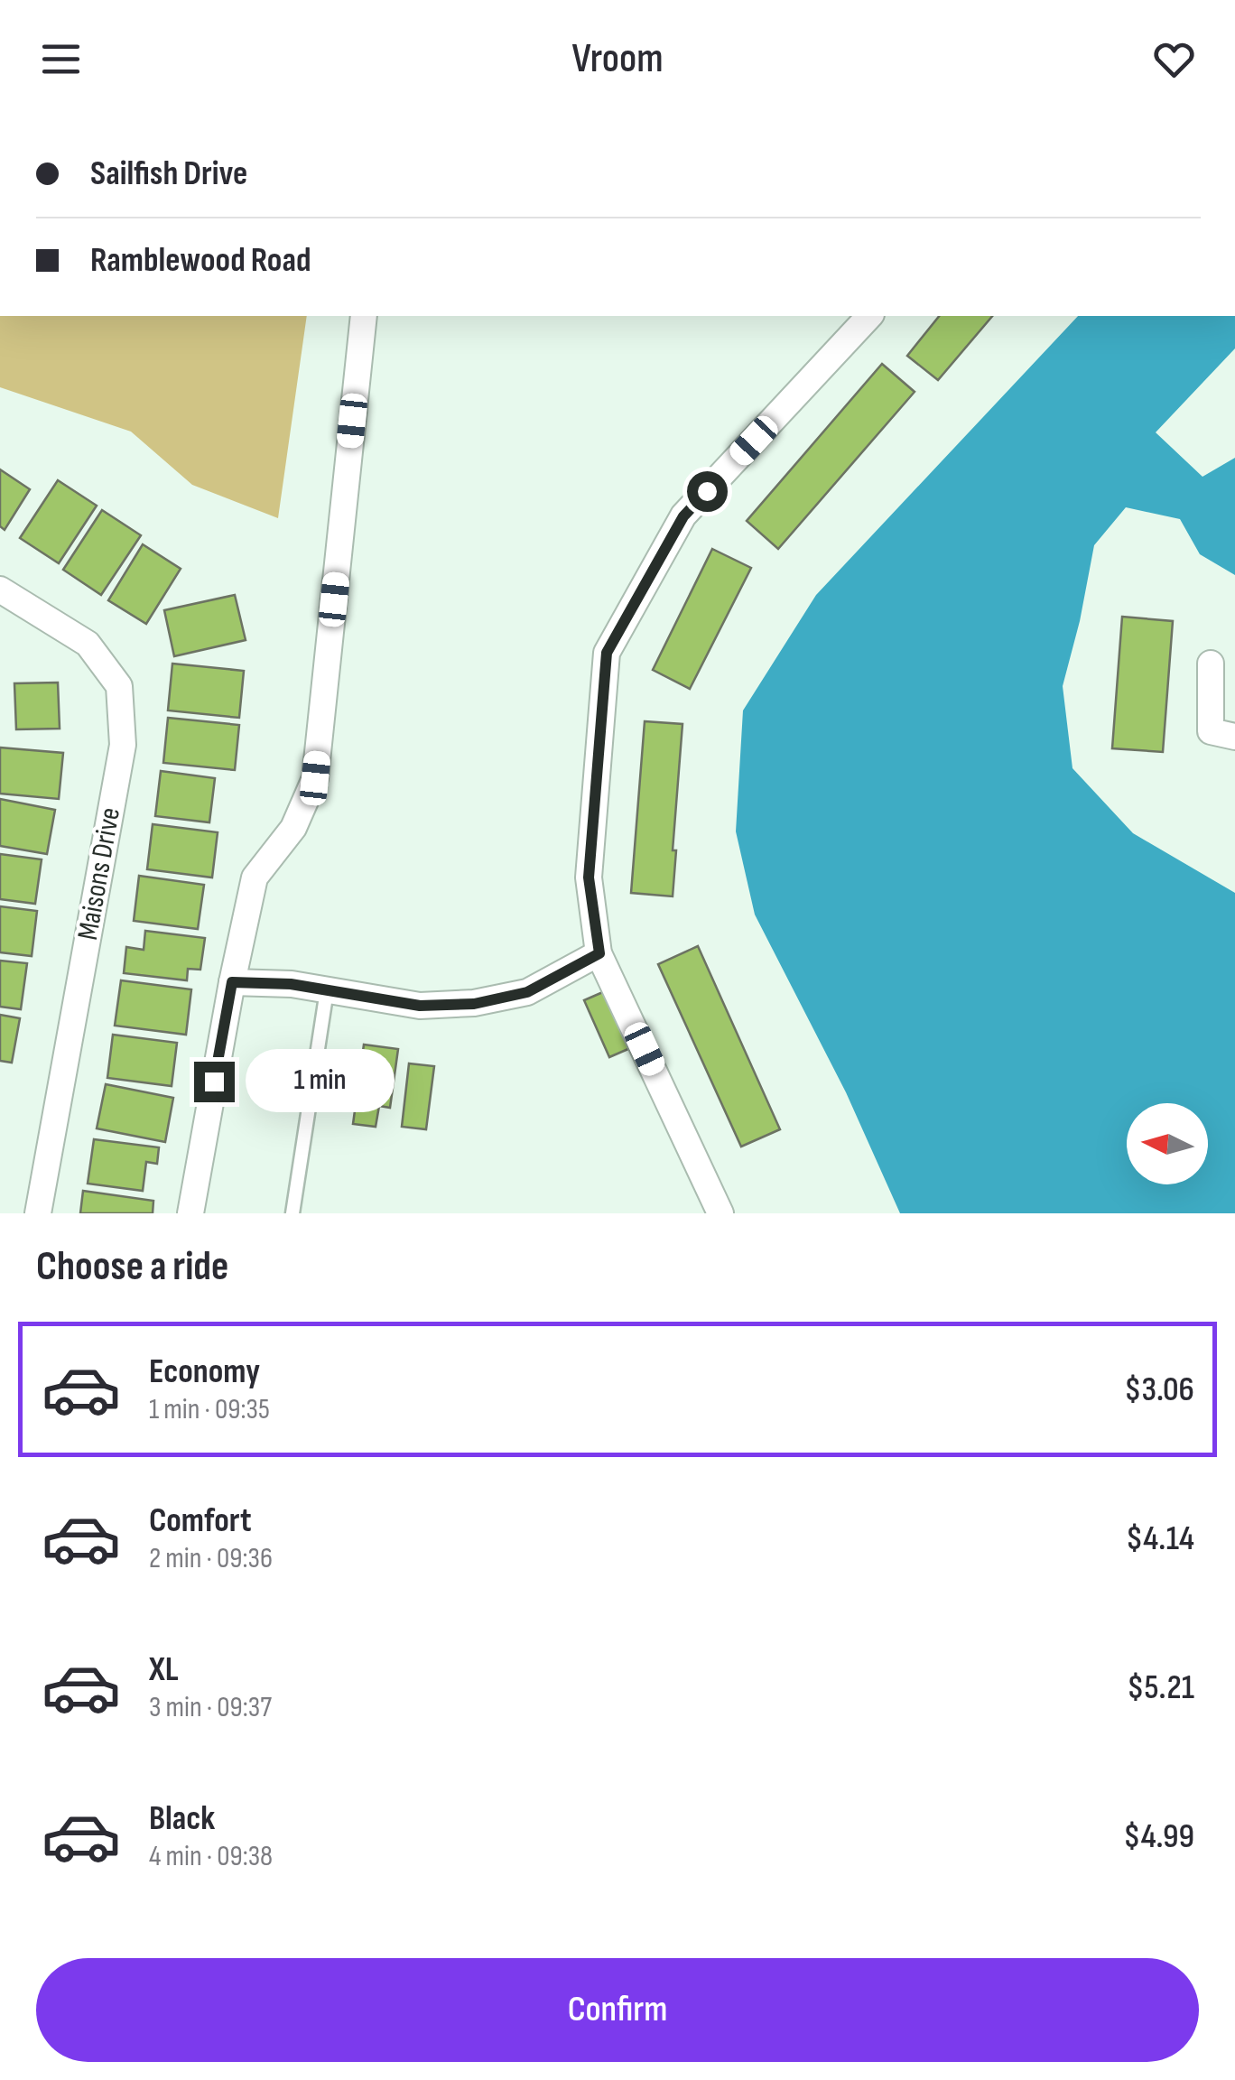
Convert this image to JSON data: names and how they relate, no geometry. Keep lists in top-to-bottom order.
{
  "streets": {
    "street": ["Maisons Drive"]
  },
  "north": "left",
  "page": {
    "header": "Vroom",
    "banner": ["Sailfish Drive", "Ramblewood Road"],
    "bubble": "1 min",
    "heading": "Choose a ride",
    "list": [
      {
        "name": "Economy",
        "note": "1 min · 09:35",
        "value": "$3.06"
      },
      {
        "name": "Comfort",
        "note": "2 min · 09:36",
        "value": "$4.14"
      },
      {
        "name": "XL",
        "note": "3 min · 09:37",
        "value": "$5.21"
      },
      {
        "name": "Black",
        "note": "4 min · 09:38",
        "value": "$4.99"
      }
    ],
    "buttons": "Confirm"
  }
}
